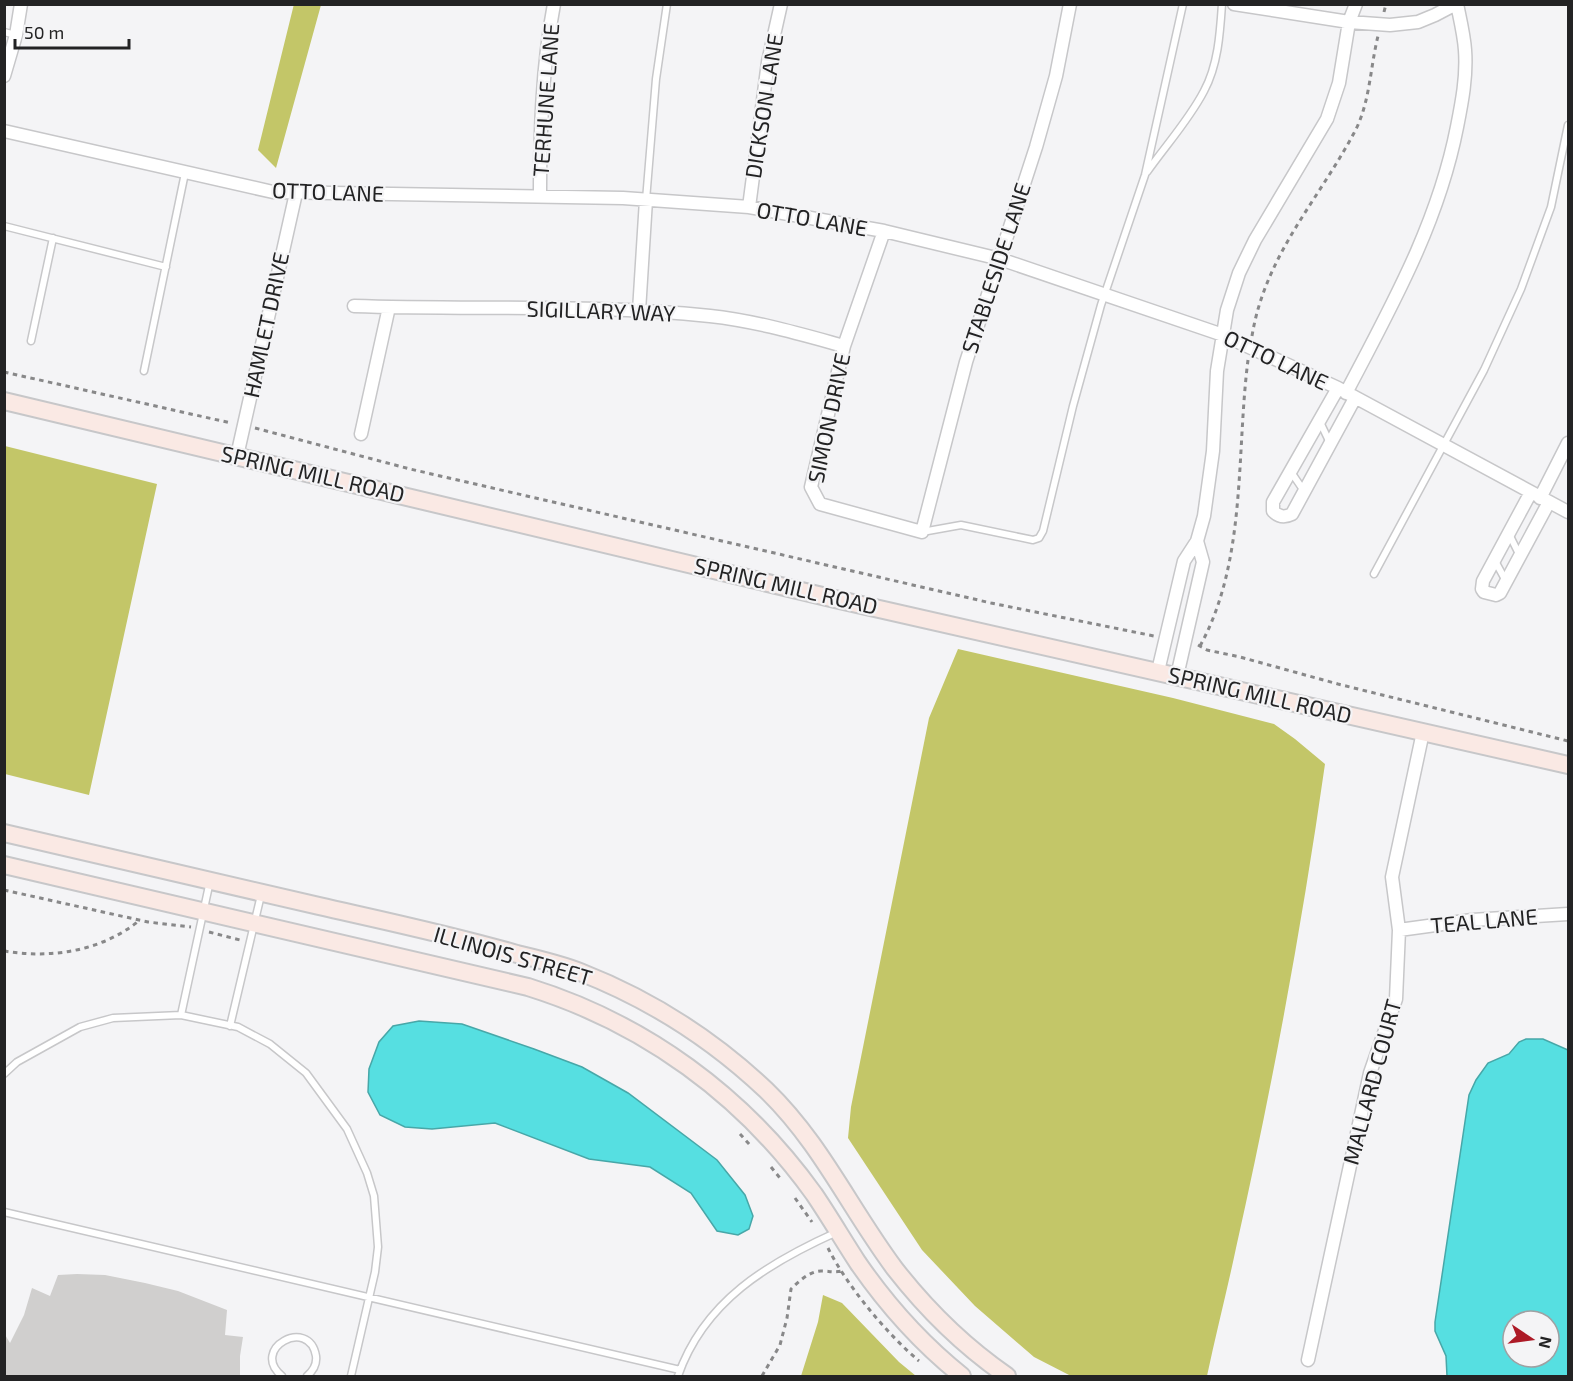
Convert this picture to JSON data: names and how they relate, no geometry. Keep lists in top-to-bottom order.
{
  "streets": {
    "street": [
      "TERHUNE LANE",
      "DICKSON LANE",
      "OTTO LANE",
      "STABLESIDE LANE",
      "SIGILLARY WAY",
      "HAMLET DRIVE",
      "SIMON DRIVE",
      "SPRING MILL ROAD",
      "TEAL LANE",
      "ILLINOIS STREET",
      "MALLARD COURT"
    ]
  },
  "crossings": [
    ["TERHUNE LANE", "OTTO LANE"],
    ["DICKSON LANE", "OTTO LANE"],
    ["OTTO LANE", "STABLESIDE LANE"],
    ["OTTO LANE", "HAMLET DRIVE"],
    ["OTTO LANE", "SIMON DRIVE"],
    ["STABLESIDE LANE", "SIMON DRIVE"],
    ["SIGILLARY WAY", "SIMON DRIVE"],
    ["HAMLET DRIVE", "SPRING MILL ROAD"],
    ["SPRING MILL ROAD", "MALLARD COURT"],
    ["TEAL LANE", "MALLARD COURT"]
  ],
  "scale_bar": "50 m",
  "north": "right"
}
